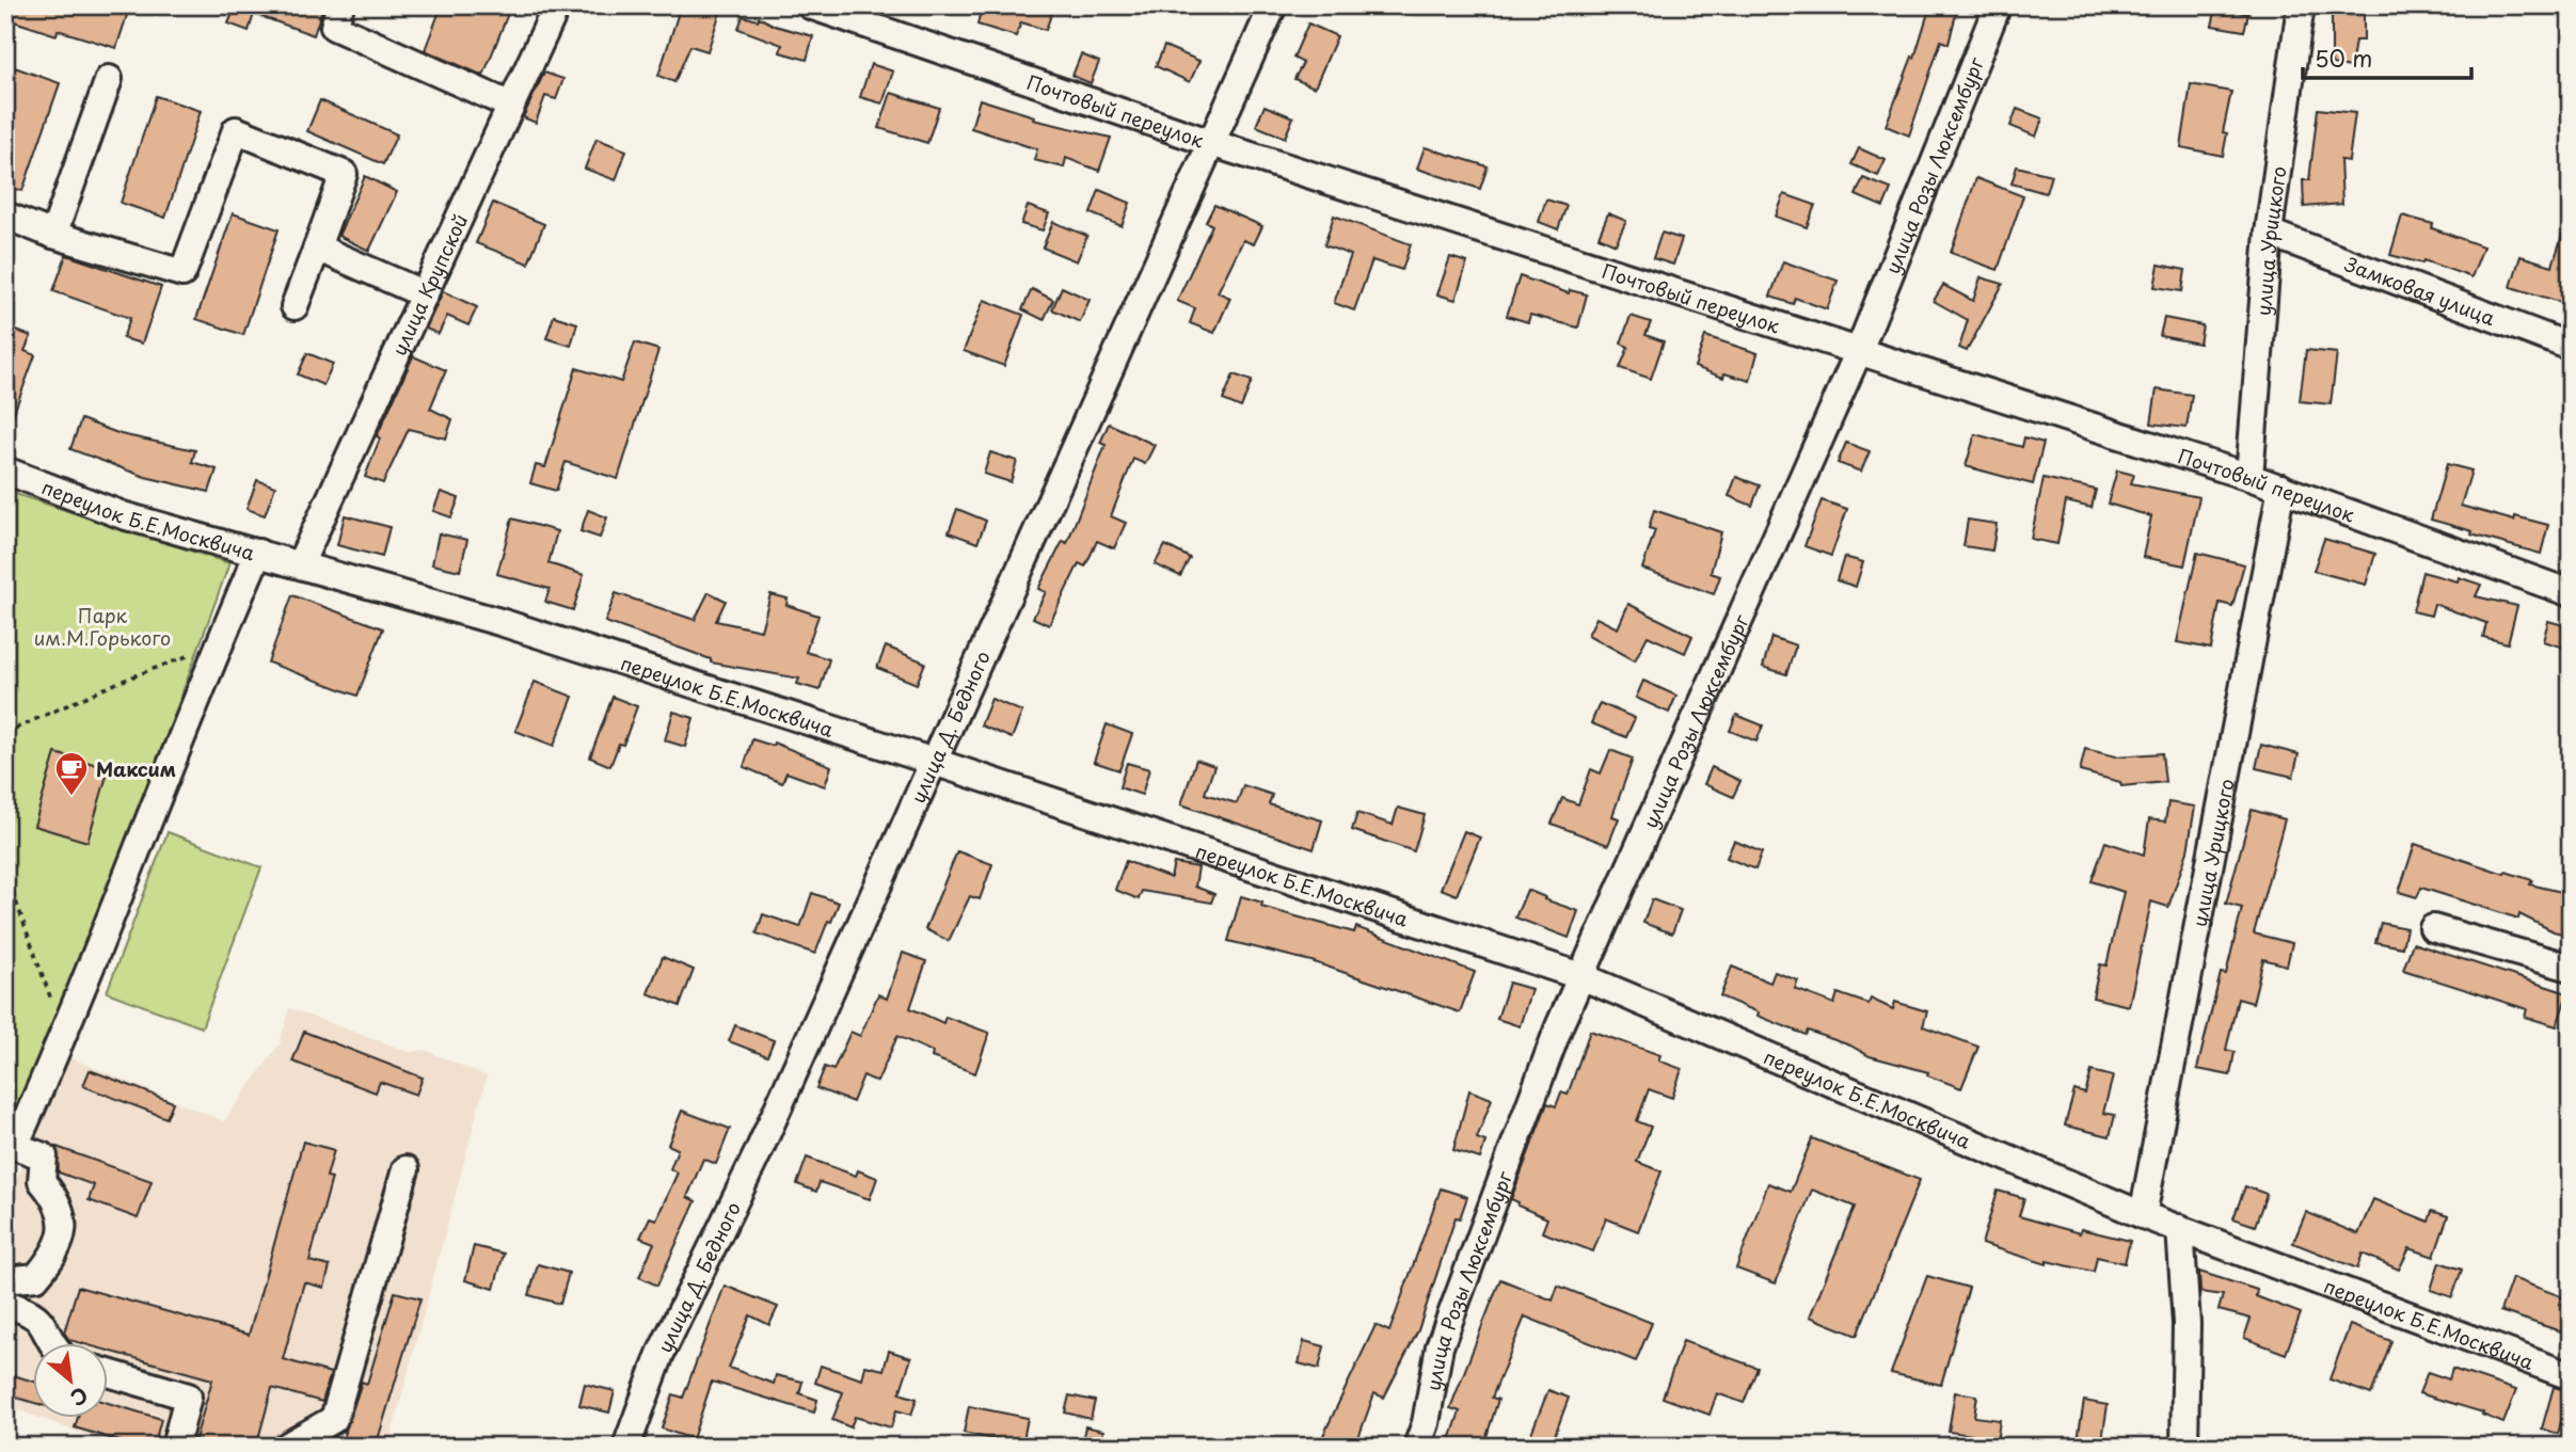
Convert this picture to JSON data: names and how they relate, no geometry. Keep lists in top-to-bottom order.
{
  "streets": {
    "street": [
      "Почтовый переулок",
      "улица Розы Люксембург",
      "улица Урицкого",
      "улица Крупской",
      "Замковая улица",
      "переулок Б.Е.Москвича",
      "улица Д. Бедного"
    ]
  },
  "crossings": [
    ["Почтовый переулок", "улица Розы Люксембург"],
    ["Почтовый переулок", "улица Урицкого"],
    ["Почтовый переулок", "улица Д. Бедного"],
    ["улица Розы Люксембург", "переулок Б.Е.Москвича"],
    ["улица Урицкого", "Замковая улица"],
    ["улица Урицкого", "переулок Б.Е.Москвича"],
    ["улица Крупской", "переулок Б.Е.Москвича"],
    ["переулок Б.Е.Москвича", "улица Д. Бедного"]
  ],
  "parks": ["Парк им.М.Горького"],
  "places": {
    "cafe": ["Максим"]
  },
  "scale_bar": "50 m",
  "north": "bottom right"
}
